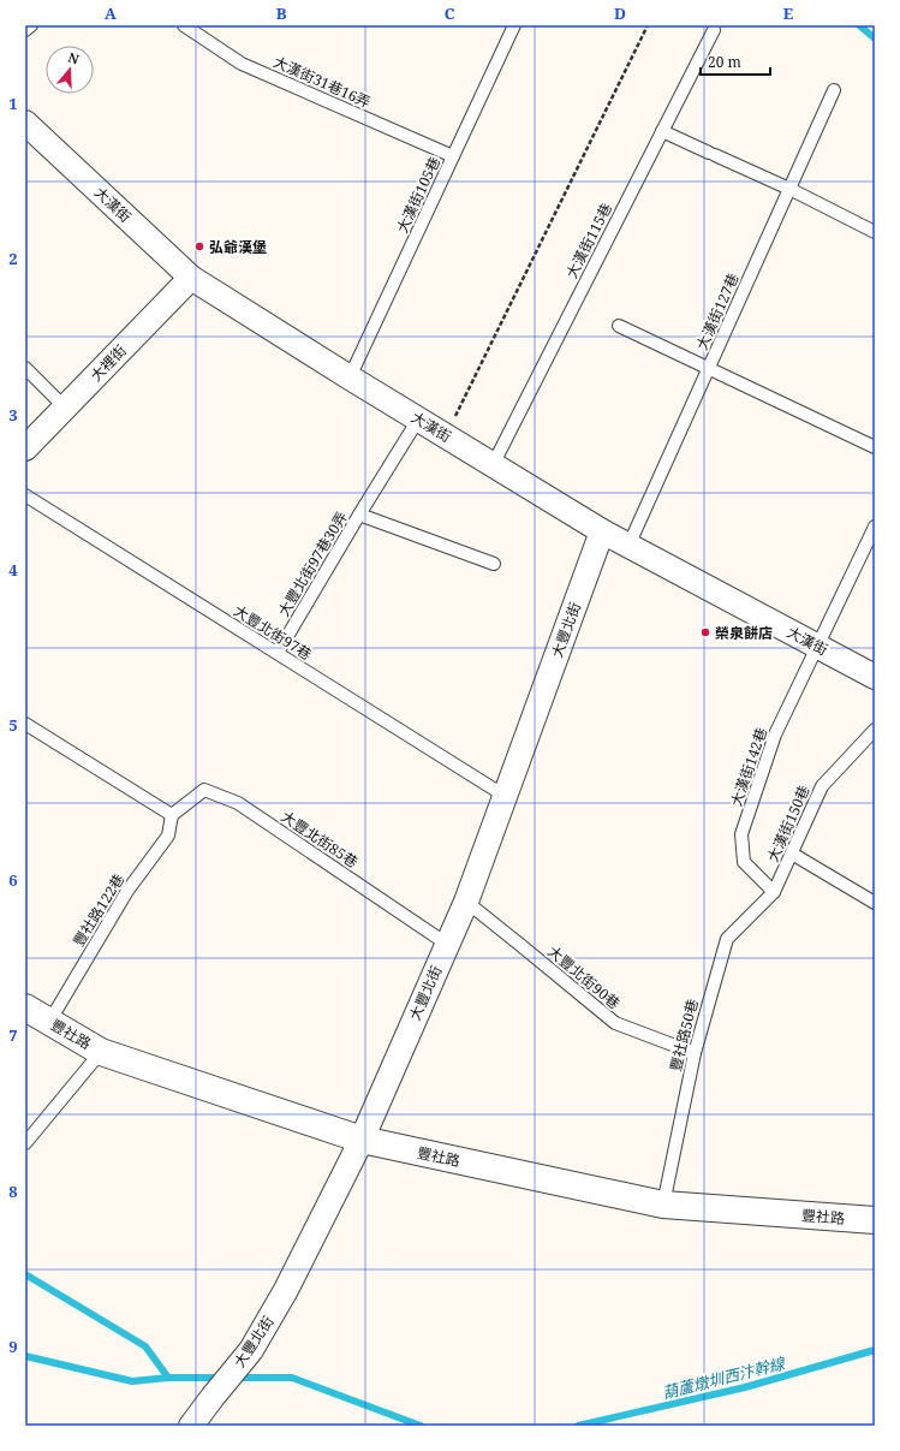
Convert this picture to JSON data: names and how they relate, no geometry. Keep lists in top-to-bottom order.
{
  "streets": {
    "street": [
      "大漢街",
      "大裡街",
      "大豐北街",
      "豐社路"
    ],
    "lane": [
      "大漢街31巷16弄",
      "大漢街105巷",
      "大漢街115巷",
      "大漢街127巷",
      "大豐北街97巷30弄",
      "大豐北街97巷",
      "大漢街142巷",
      "大漢街150巷",
      "大豐北街85巷",
      "豐社路122巷",
      "大豐北街90巷",
      "豐社路50巷"
    ]
  },
  "crossings": [
    ["大漢街31巷16弄", "大漢街105巷"],
    ["大漢街105巷", "大漢街"],
    ["大漢街", "大漢街115巷"],
    ["大漢街", "大漢街127巷"],
    ["大漢街", "大裡街"],
    ["大漢街", "大豐北街"],
    ["大漢街", "大漢街142巷"],
    ["大豐北街97巷30弄", "大豐北街97巷"],
    ["大豐北街", "大豐北街97巷"],
    ["大豐北街", "大豐北街85巷"],
    ["大豐北街", "大豐北街90巷"],
    ["大豐北街", "豐社路"],
    ["大漢街142巷", "大漢街150巷"],
    ["大漢街142巷", "豐社路50巷"],
    ["大漢街150巷", "豐社路50巷"],
    ["大豐北街85巷", "豐社路122巷"],
    ["豐社路122巷", "豐社路"],
    ["大豐北街90巷", "豐社路50巷"],
    ["豐社路", "豐社路50巷"]
  ],
  "water": ["葫蘆燉圳西汴幹線"],
  "places": ["弘爺漢堡", "榮泉餅店"],
  "scale_bar": "20 m",
  "north": "top",
  "grid": {
    "columns": [
      "A",
      "B",
      "C",
      "D",
      "E"
    ],
    "rows": [
      "1",
      "2",
      "3",
      "4",
      "5",
      "6",
      "7",
      "8",
      "9"
    ]
  }
}
